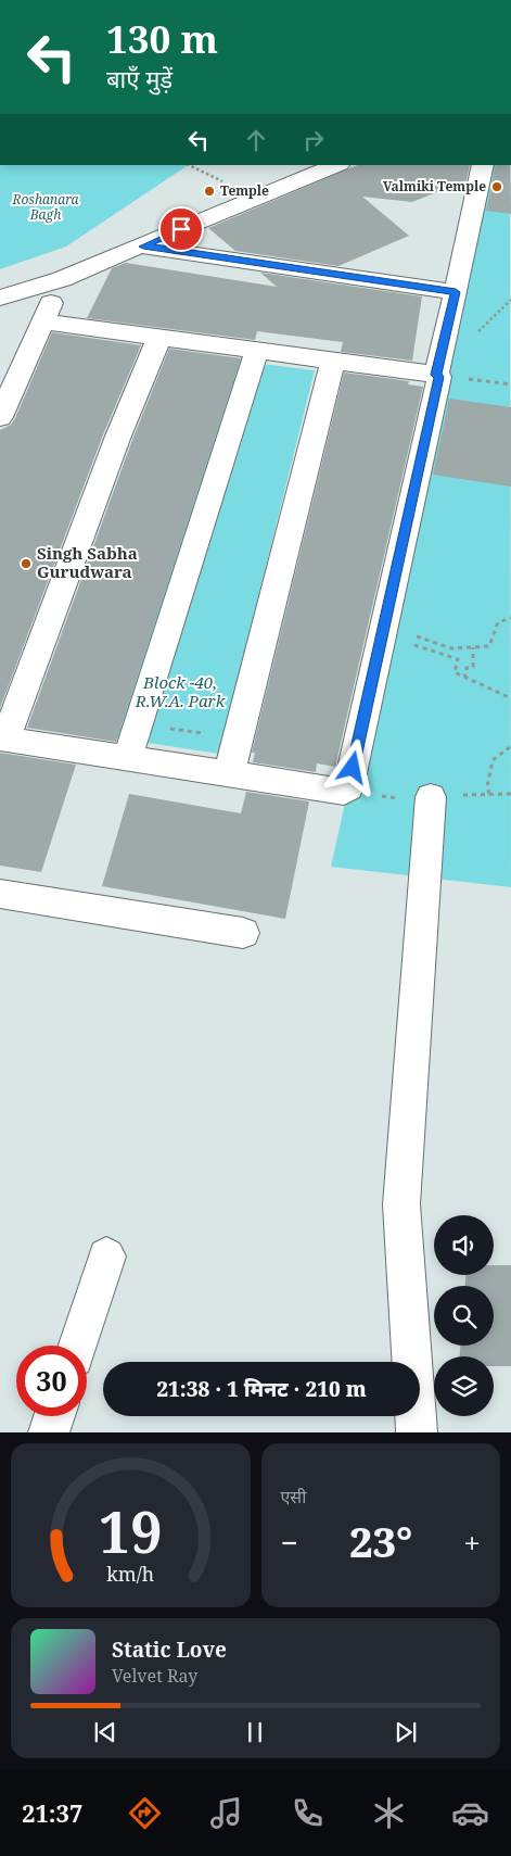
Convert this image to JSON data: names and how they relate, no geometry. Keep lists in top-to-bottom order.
{
  "parks": ["Roshanara Bagh", "Block -40, R.W.A. Park"],
  "places": ["Valmiki Temple", "Temple", "Singh Sabha Gurudwara"],
  "page": {
    "turn": ["130 m", "बाएँ मुड़ें"],
    "limit": "30",
    "trip": "21:38 · 1 मिनट · 210 m",
    "tile": "एसी",
    "heat": ["−", "23°", "+"],
    "song": ["Static Love", "Velvet Ray"],
    "tabs": "21:37",
    "gauge": ["19", "km/h"]
  }
}
